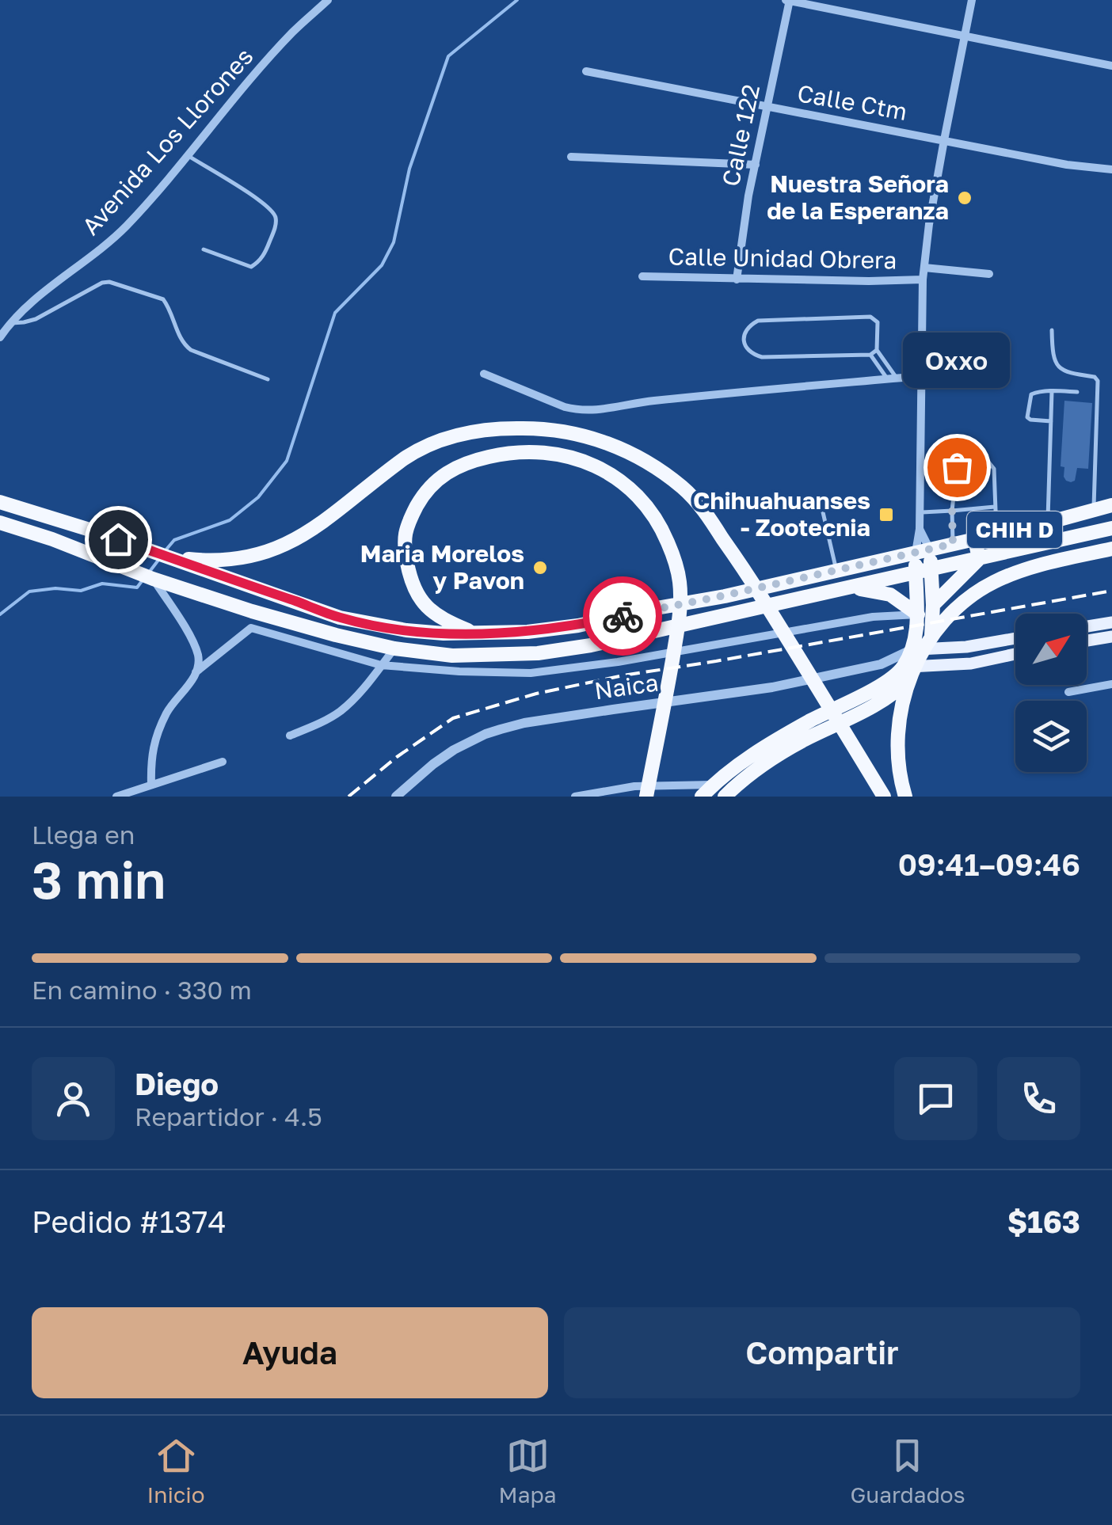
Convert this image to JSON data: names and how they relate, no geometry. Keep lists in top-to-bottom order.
{
  "streets": {
    "highway": ["CHIH D"],
    "street": [
      "Calle Ctm",
      "Calle 122",
      "Avenida Los Llorones",
      "Calle Unidad Obrera",
      "Naica"
    ]
  },
  "crossings": [
    ["Calle Ctm", "Calle 122"],
    ["Calle 122", "Calle Unidad Obrera"]
  ],
  "places": {
    "other": ["Nuestra Señora de la Esperanza", "Oxxo", "Maria Morelos y Pavon"],
    "transit": ["Chihuahuanses - Zootecnia"]
  },
  "north": "top right",
  "page": {
    "bubble": "Oxxo",
    "heading": ["3 min", "Llega en", "09:41–09:46"],
    "panel": [
      "Diego",
      "Repartidor · 4.5",
      "Pedido #1374",
      "$163"
    ],
    "bar": "En camino · 330 m",
    "buttons": ["Ayuda", "Compartir"],
    "tabs": ["Inicio", "Mapa", "Guardados"]
  }
}
